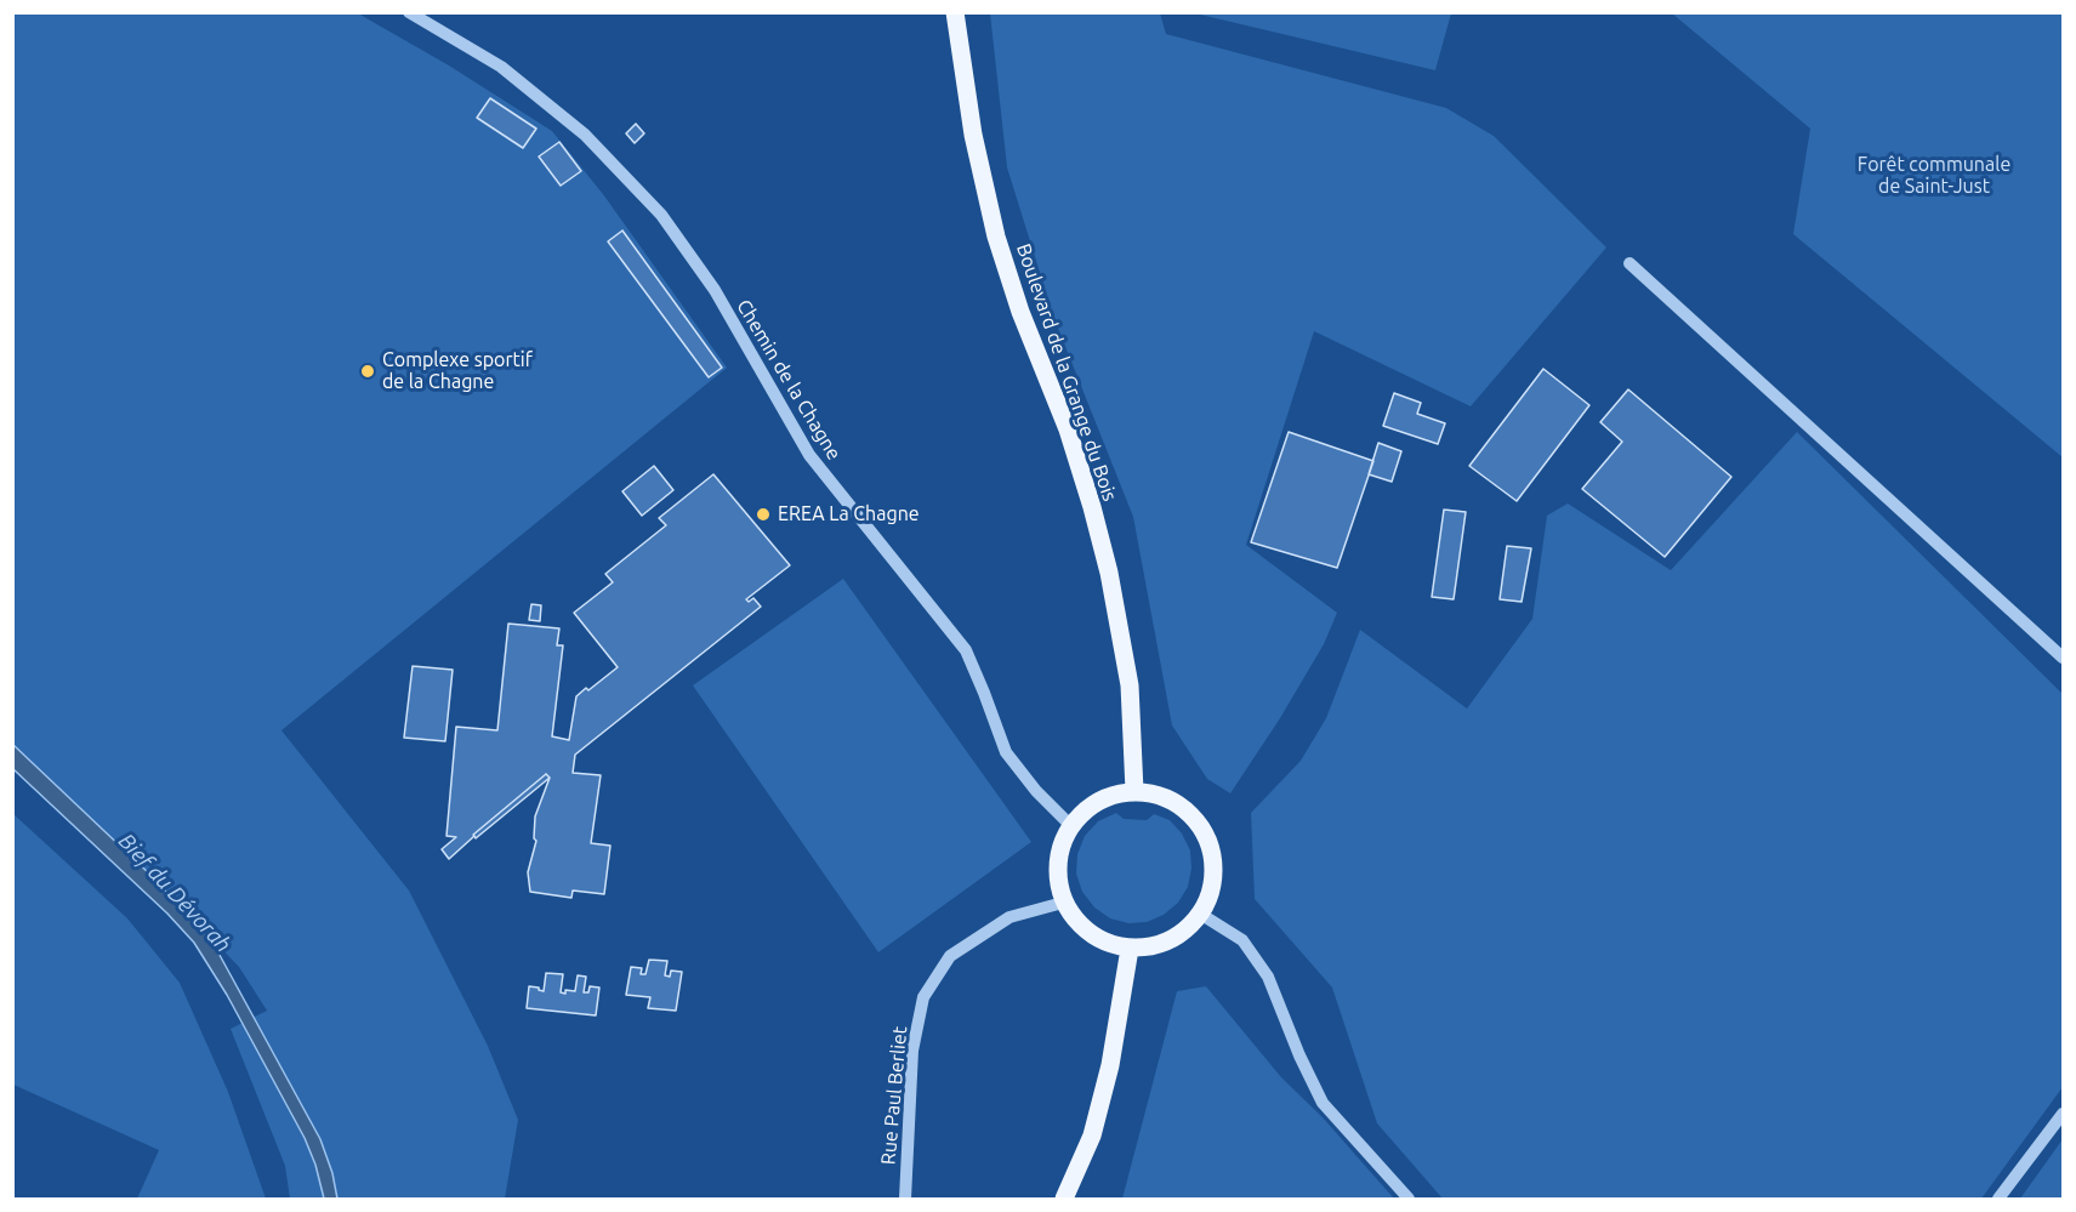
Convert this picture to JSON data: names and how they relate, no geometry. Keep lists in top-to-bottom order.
{
  "streets": {
    "main road": ["Boulevard de la Grange du Bois"],
    "street": ["Chemin de la Chagne", "Rue Paul Berliet"]
  },
  "crossings": [
    ["Boulevard de la Grange du Bois", "Chemin de la Chagne"],
    ["Boulevard de la Grange du Bois", "Rue Paul Berliet"],
    ["Chemin de la Chagne", "Rue Paul Berliet"]
  ],
  "water": ["Bief du Dévorah"],
  "parks": ["Forêt communale de Saint-Just"],
  "places": ["Complexe sportif de la Chagne", "EREA La Chagne"]
}
